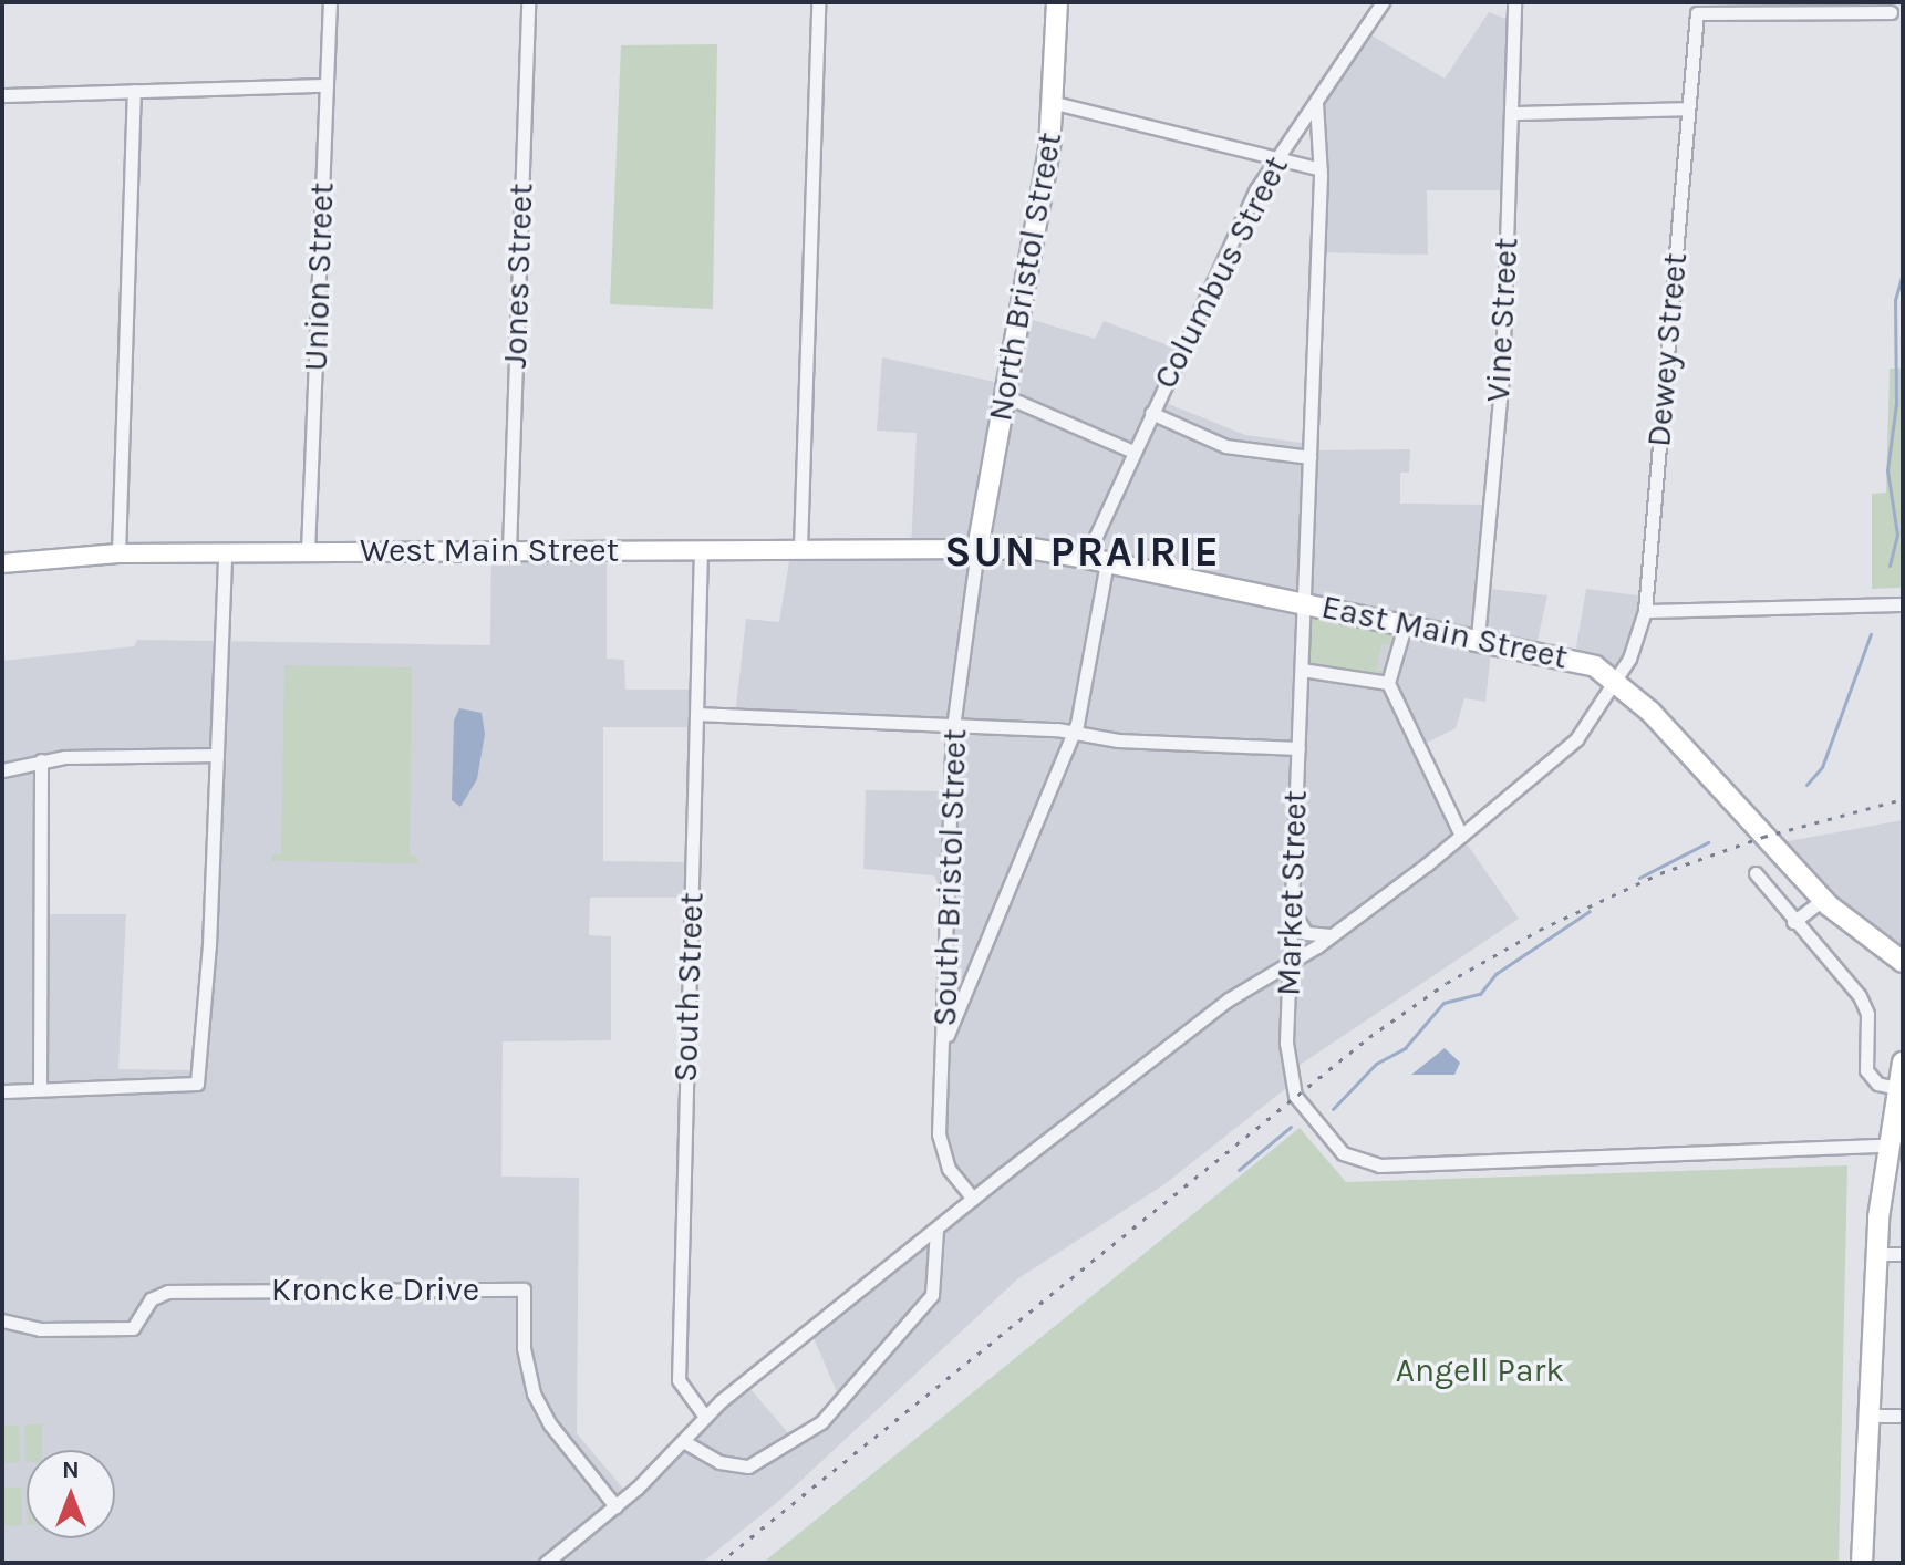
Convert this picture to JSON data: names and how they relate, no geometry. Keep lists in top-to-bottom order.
{
  "streets": {
    "main road": ["North Bristol Street", "West Main Street", "East Main Street"],
    "street": [
      "Columbus Street",
      "Jones Street",
      "Union Street",
      "Vine Street",
      "Dewey Street",
      "South Bristol Street",
      "Market Street",
      "South Street",
      "Kroncke Drive"
    ]
  },
  "crossings": [
    ["Columbus Street", "East Main Street"],
    ["Columbus Street", "Market Street"],
    ["Jones Street", "West Main Street"],
    ["Union Street", "West Main Street"],
    ["North Bristol Street", "West Main Street"],
    ["North Bristol Street", "East Main Street"],
    ["North Bristol Street", "South Bristol Street"],
    ["Vine Street", "East Main Street"],
    ["Dewey Street", "East Main Street"],
    ["Dewey Street", "South Bristol Street"],
    ["Dewey Street", "Market Street"],
    ["Dewey Street", "South Street"],
    ["Dewey Street", "Kroncke Drive"],
    ["West Main Street", "East Main Street"],
    ["West Main Street", "South Bristol Street"],
    ["West Main Street", "South Street"],
    ["East Main Street", "South Bristol Street"],
    ["East Main Street", "Market Street"]
  ],
  "districts": ["SUN PRAIRIE"],
  "parks": ["Angell Park"],
  "north": "top"
}
